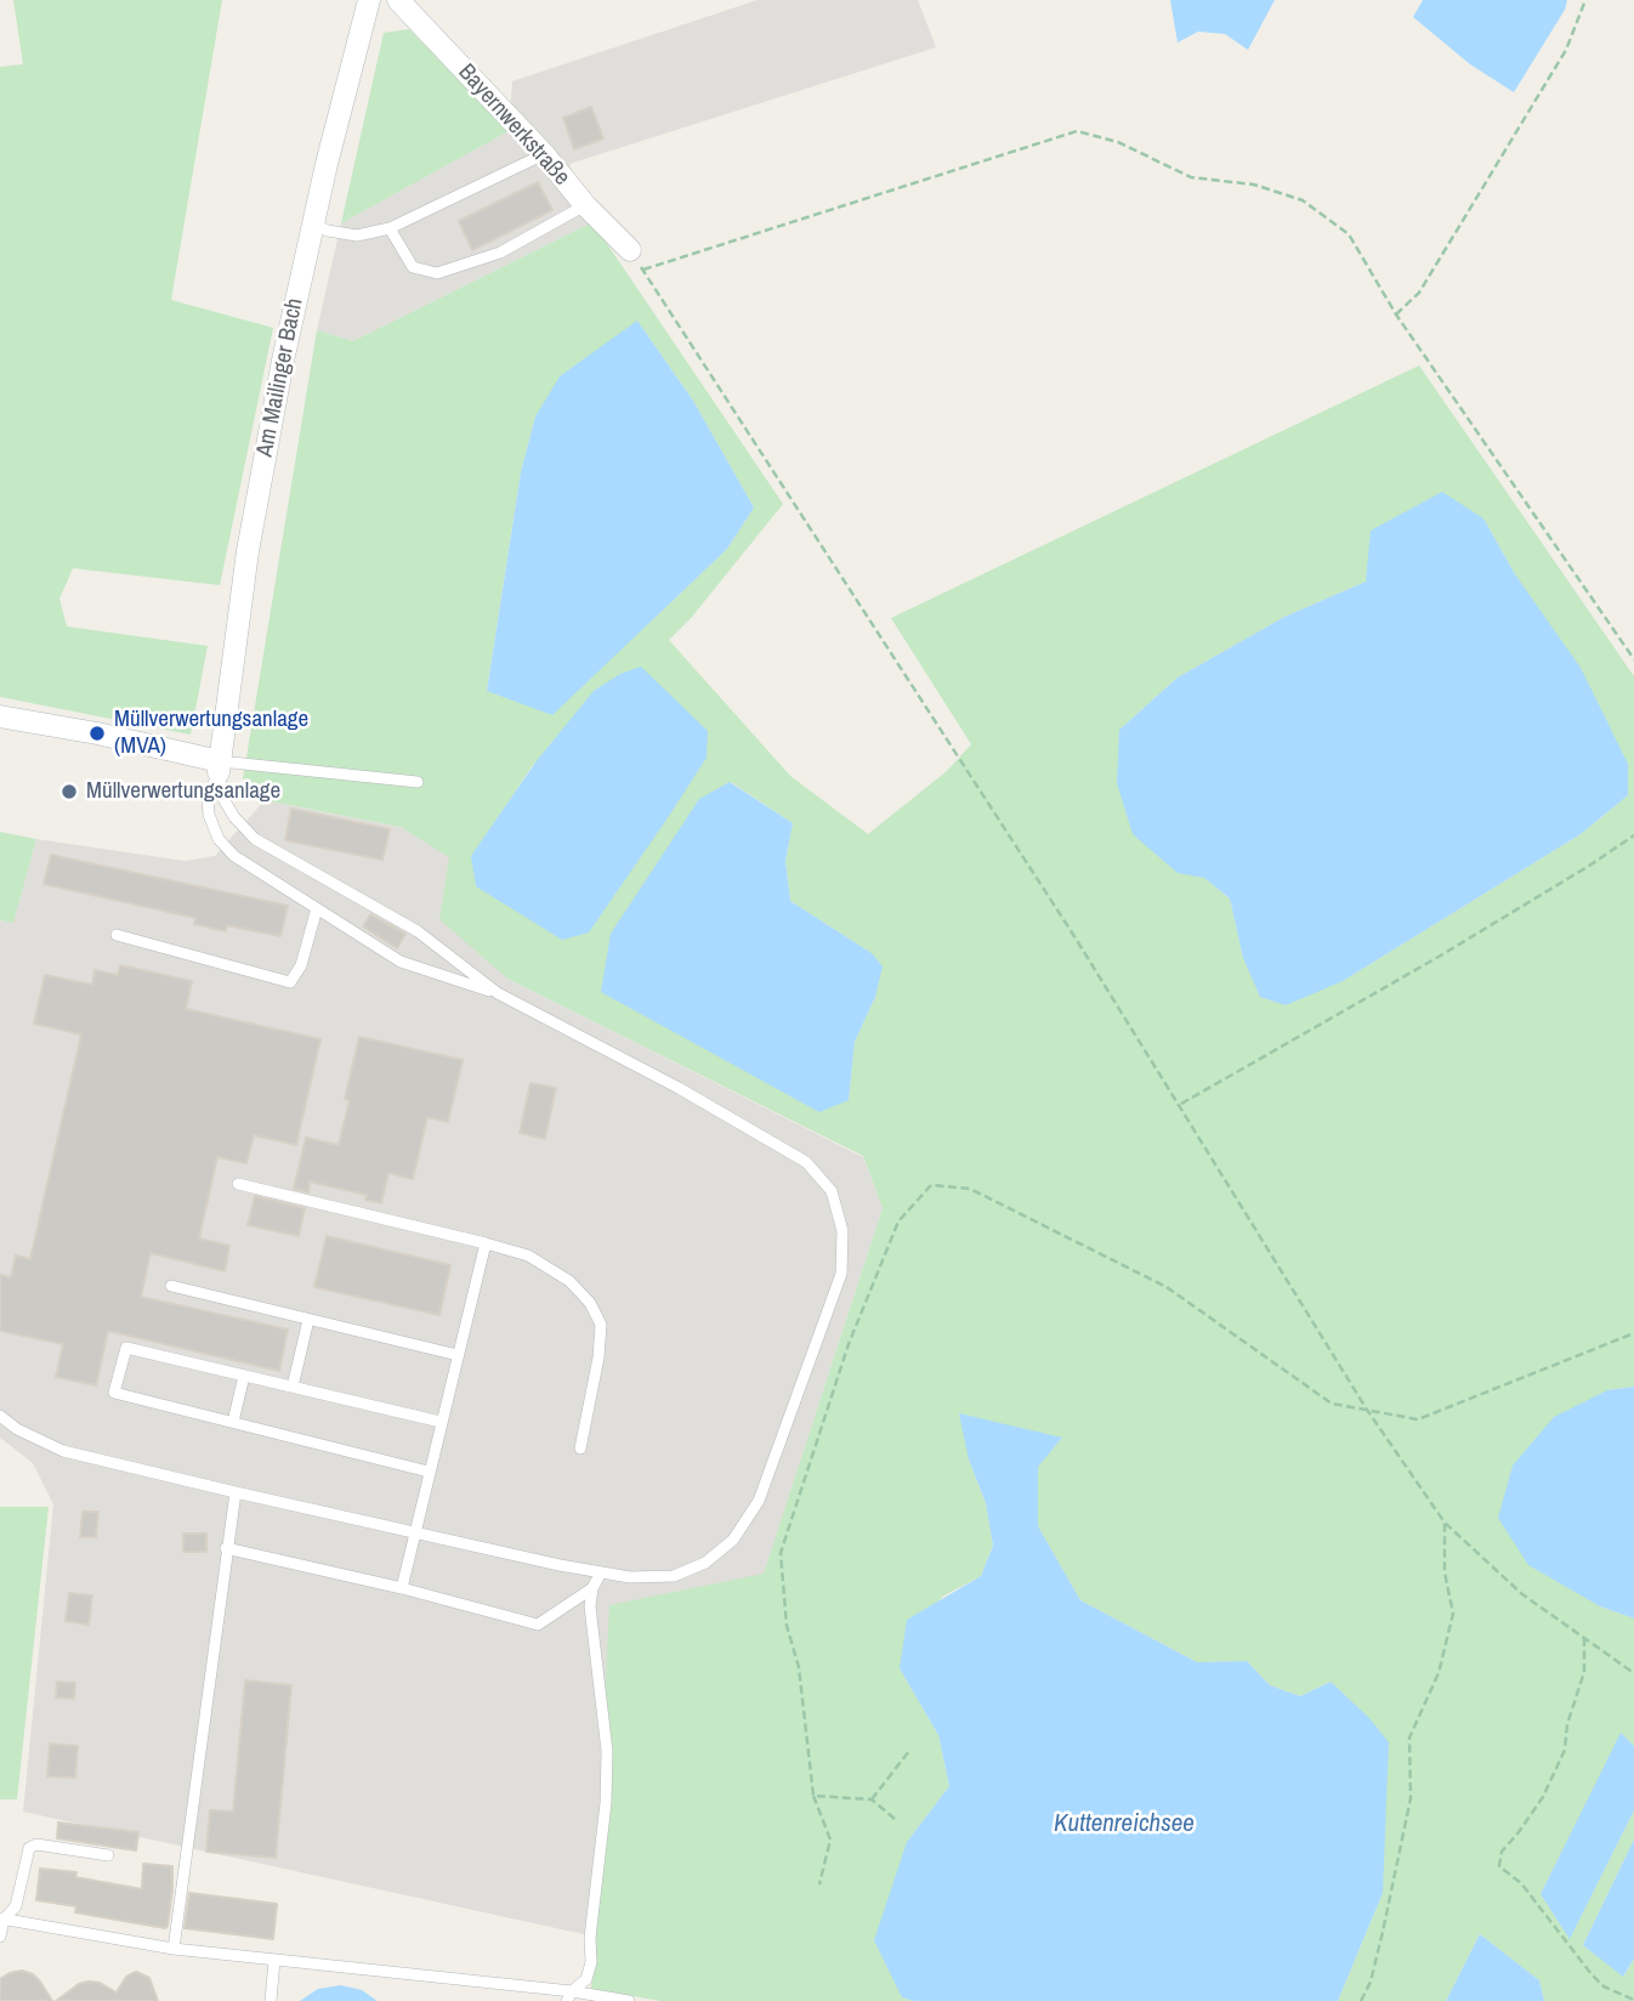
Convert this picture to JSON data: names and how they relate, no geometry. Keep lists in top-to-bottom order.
{
  "streets": {
    "street": ["Bayernwerkstraße", "Am Mailinger Bach"]
  },
  "water": ["Kuttenreichsee"],
  "places": ["Müllverwertungsanlage (MVA)", "Müllverwertungsanlage"]
}
